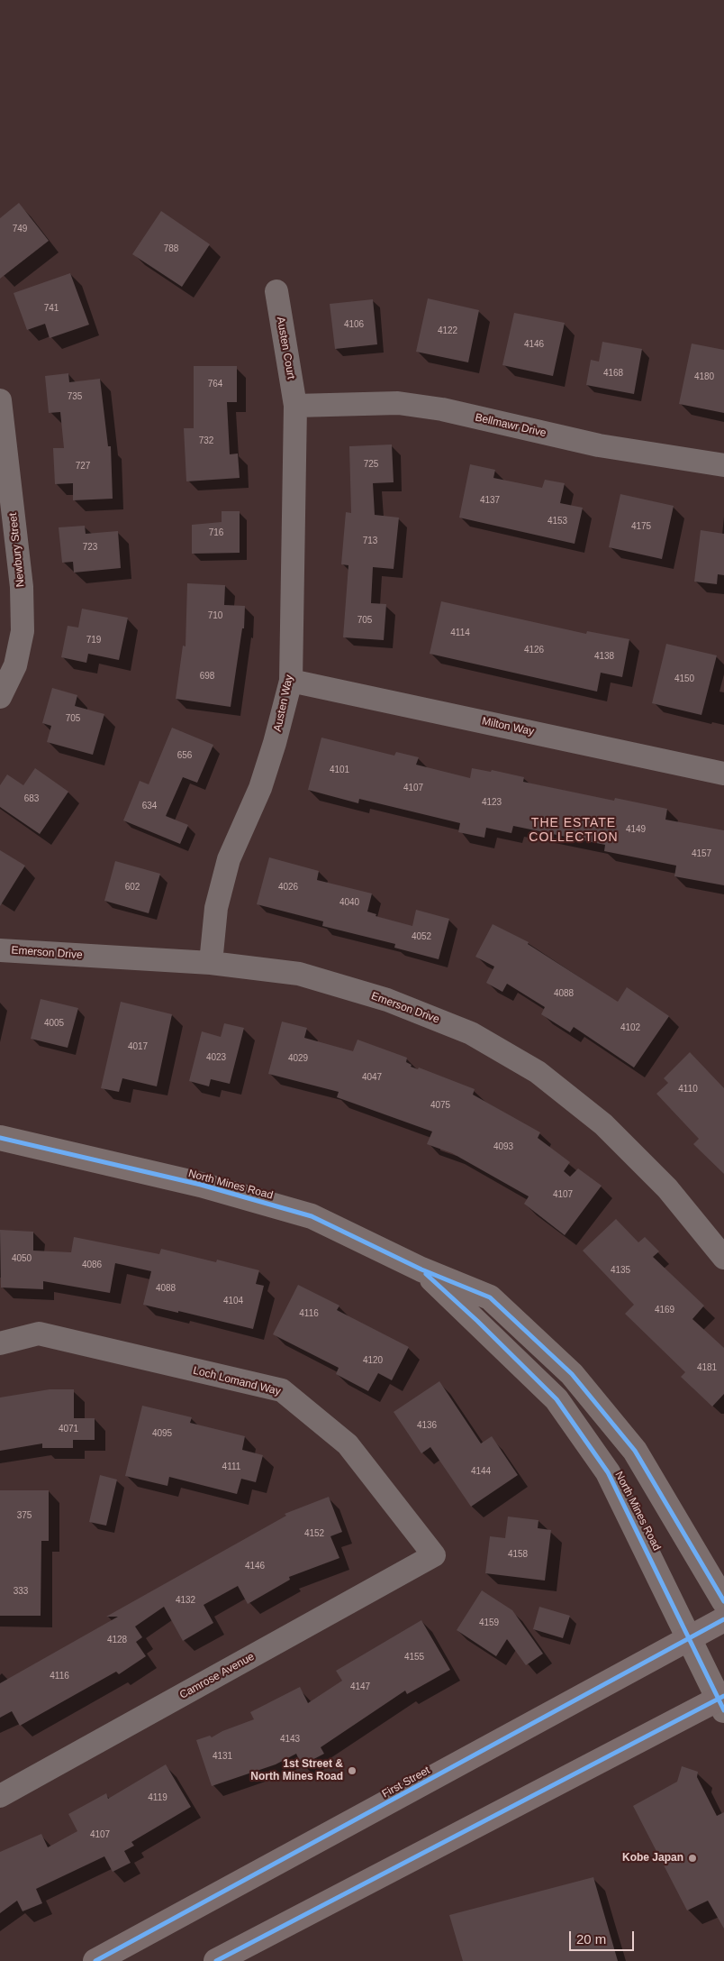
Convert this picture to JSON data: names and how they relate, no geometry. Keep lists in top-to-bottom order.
{
  "streets": {
    "main road": ["North Mines Road", "First Street"],
    "street": [
      "Austen Court",
      "Bellmawr Drive",
      "Newbury Street",
      "Austen Way",
      "Milton Way",
      "Emerson Drive",
      "Loch Lomand Way",
      "Camrose Avenue"
    ]
  },
  "crossings": [
    ["Austen Court", "Bellmawr Drive"],
    ["Austen Court", "Austen Way"],
    ["Bellmawr Drive", "Austen Way"],
    ["Austen Way", "Milton Way"],
    ["Austen Way", "Emerson Drive"],
    ["North Mines Road", "First Street"],
    ["Loch Lomand Way", "Camrose Avenue"]
  ],
  "districts": ["THE ESTATE COLLECTION"],
  "places": ["1st Street & North Mines Road", "Kobe Japan"],
  "house_numbers": [
    "749",
    "788",
    "741",
    "4106",
    "4122",
    "4146",
    "4168",
    "4180",
    "764",
    "735",
    "732",
    "725",
    "727",
    "4137",
    "4153",
    "4175",
    "716",
    "713",
    "723",
    "710",
    "705",
    "4114",
    "719",
    "4126",
    "4138",
    "698",
    "4150",
    "705",
    "656",
    "4101",
    "4107",
    "683",
    "4123",
    "634",
    "4149",
    "4157",
    "602",
    "4026",
    "4040",
    "4052",
    "4088",
    "4005",
    "4102",
    "4017",
    "4023",
    "4029",
    "4047",
    "4110",
    "4075",
    "4093",
    "4107",
    "4050",
    "4086",
    "4135",
    "4088",
    "4104",
    "4169",
    "4116",
    "4120",
    "4181",
    "4136",
    "4071",
    "4095",
    "4111",
    "4144",
    "375",
    "4152",
    "4158",
    "4146",
    "333",
    "4132",
    "4159",
    "4128",
    "4155",
    "4116",
    "4147",
    "4143",
    "4131",
    "4119",
    "4107"
  ],
  "scale_bar": "20 m"
}
